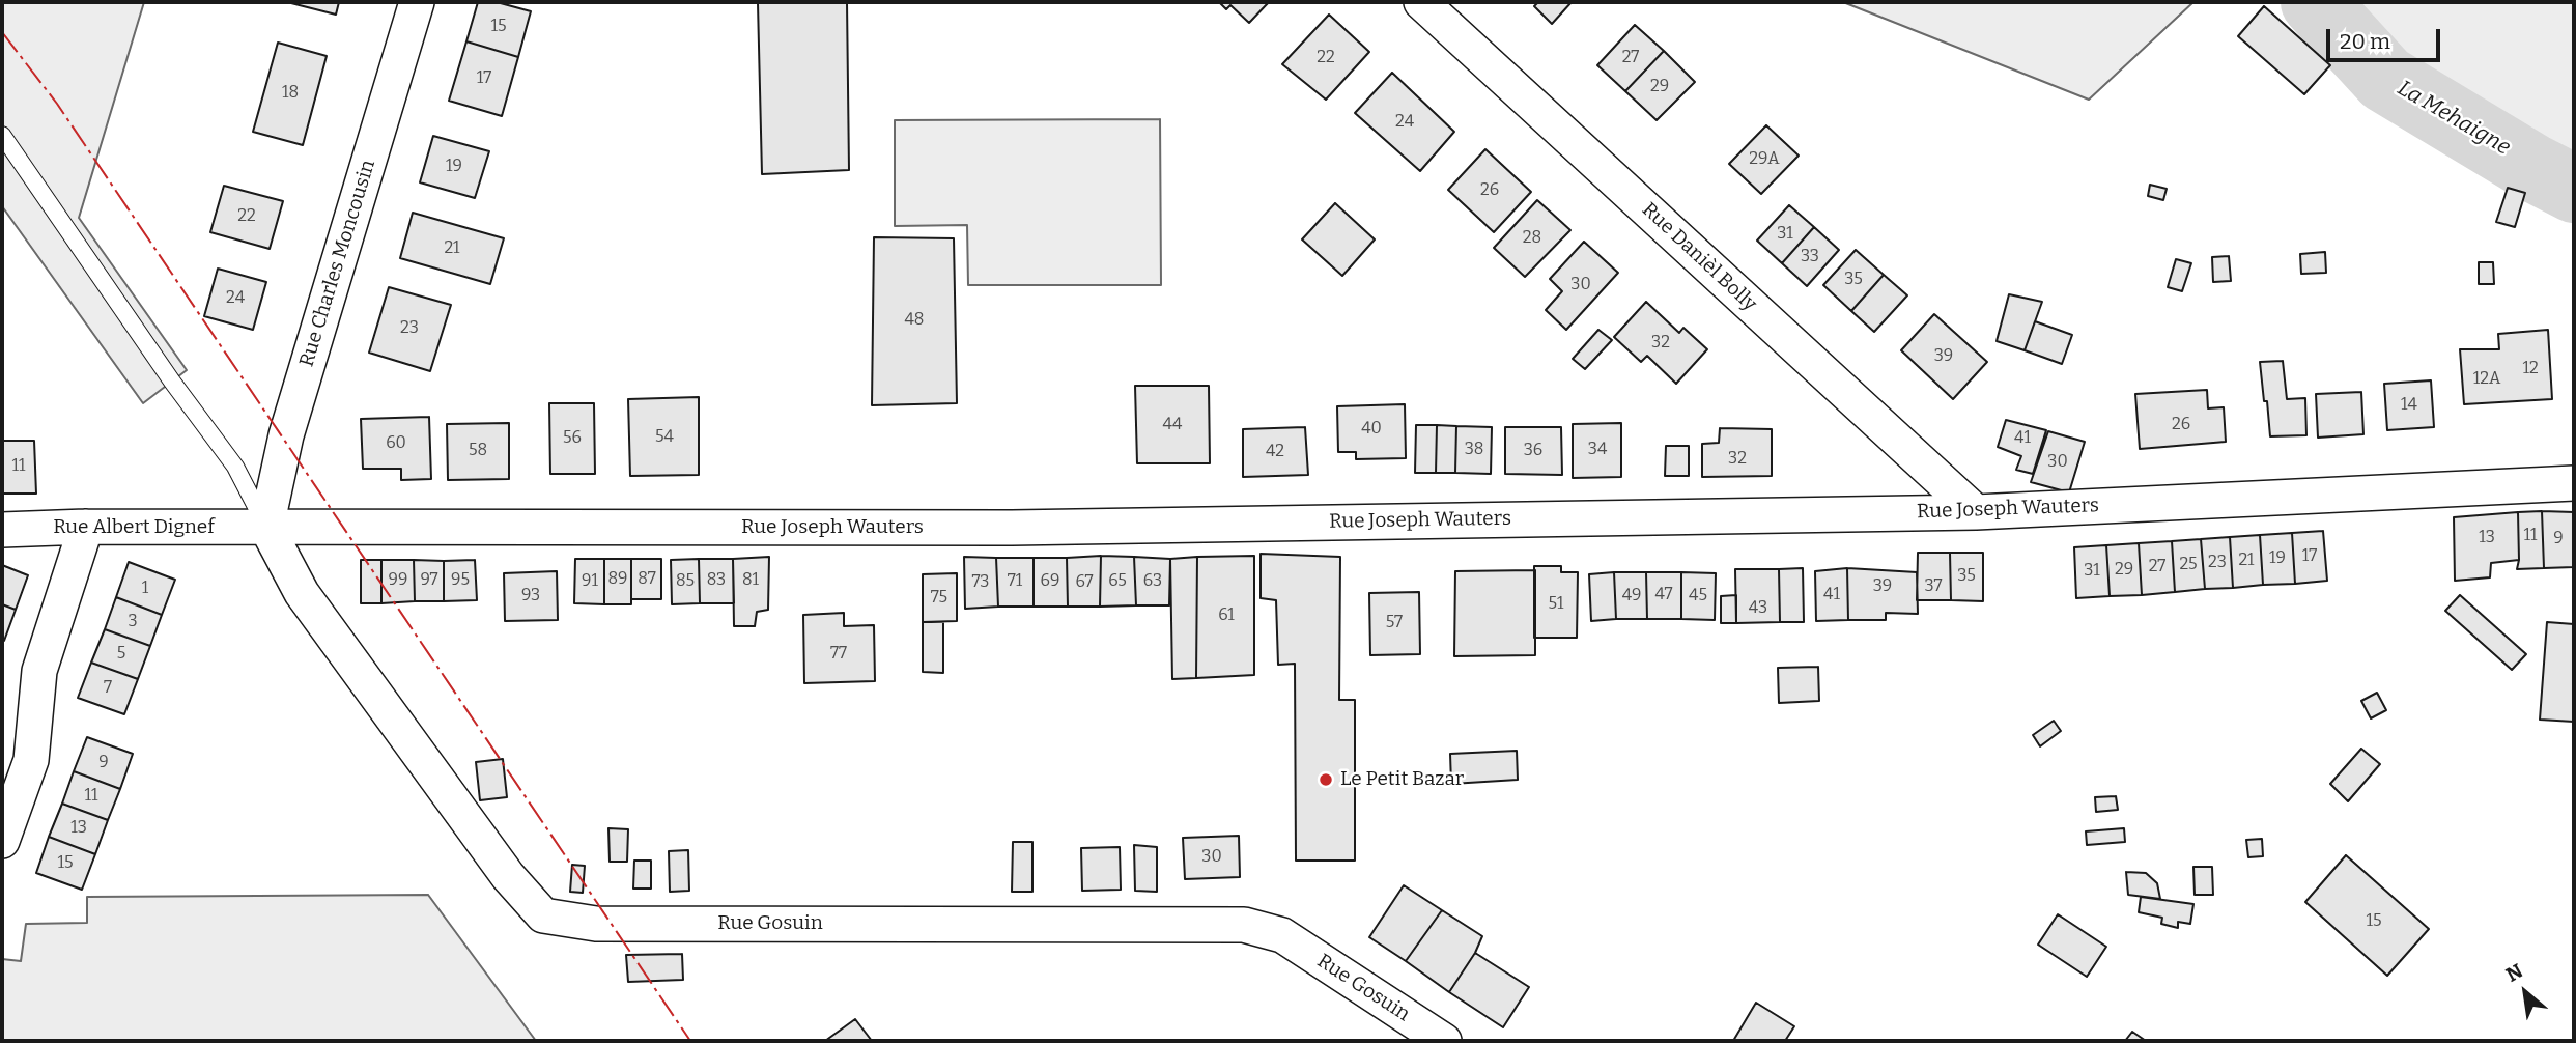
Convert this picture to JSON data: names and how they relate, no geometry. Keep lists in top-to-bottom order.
{
  "streets": {
    "street": [
      "Rue Danièl Bolly",
      "Rue Charles Moncousin",
      "Rue Joseph Wauters",
      "Rue Albert Dignef",
      "Rue Gosuin"
    ]
  },
  "crossings": [
    ["Rue Danièl Bolly", "Rue Joseph Wauters"],
    ["Rue Charles Moncousin", "Rue Joseph Wauters"],
    ["Rue Charles Moncousin", "Rue Albert Dignef"],
    ["Rue Charles Moncousin", "Rue Gosuin"],
    ["Rue Joseph Wauters", "Rue Albert Dignef"],
    ["Rue Joseph Wauters", "Rue Gosuin"],
    ["Rue Albert Dignef", "Rue Gosuin"]
  ],
  "water": ["La Mehaigne"],
  "places": ["Le Petit Bazar"],
  "house_numbers": [
    "15",
    "22",
    "27",
    "17",
    "29",
    "18",
    "24",
    "29A",
    "19",
    "26",
    "22",
    "31",
    "28",
    "21",
    "33",
    "35",
    "30",
    "24",
    "48",
    "23",
    "32",
    "39",
    "12",
    "12A",
    "14",
    "44",
    "26",
    "40",
    "54",
    "56",
    "41",
    "60",
    "38",
    "34",
    "58",
    "36",
    "42",
    "32",
    "30",
    "11",
    "11",
    "13",
    "9",
    "17",
    "19",
    "21",
    "23",
    "25",
    "27",
    "29",
    "31",
    "35",
    "89",
    "87",
    "99",
    "97",
    "95",
    "83",
    "81",
    "91",
    "85",
    "71",
    "69",
    "65",
    "63",
    "73",
    "67",
    "39",
    "37",
    "1",
    "47",
    "41",
    "93",
    "49",
    "45",
    "75",
    "51",
    "43",
    "61",
    "3",
    "57",
    "5",
    "77",
    "7",
    "9",
    "11",
    "13",
    "30",
    "15",
    "15"
  ],
  "scale_bar": "20 m",
  "north": "top left"
}
